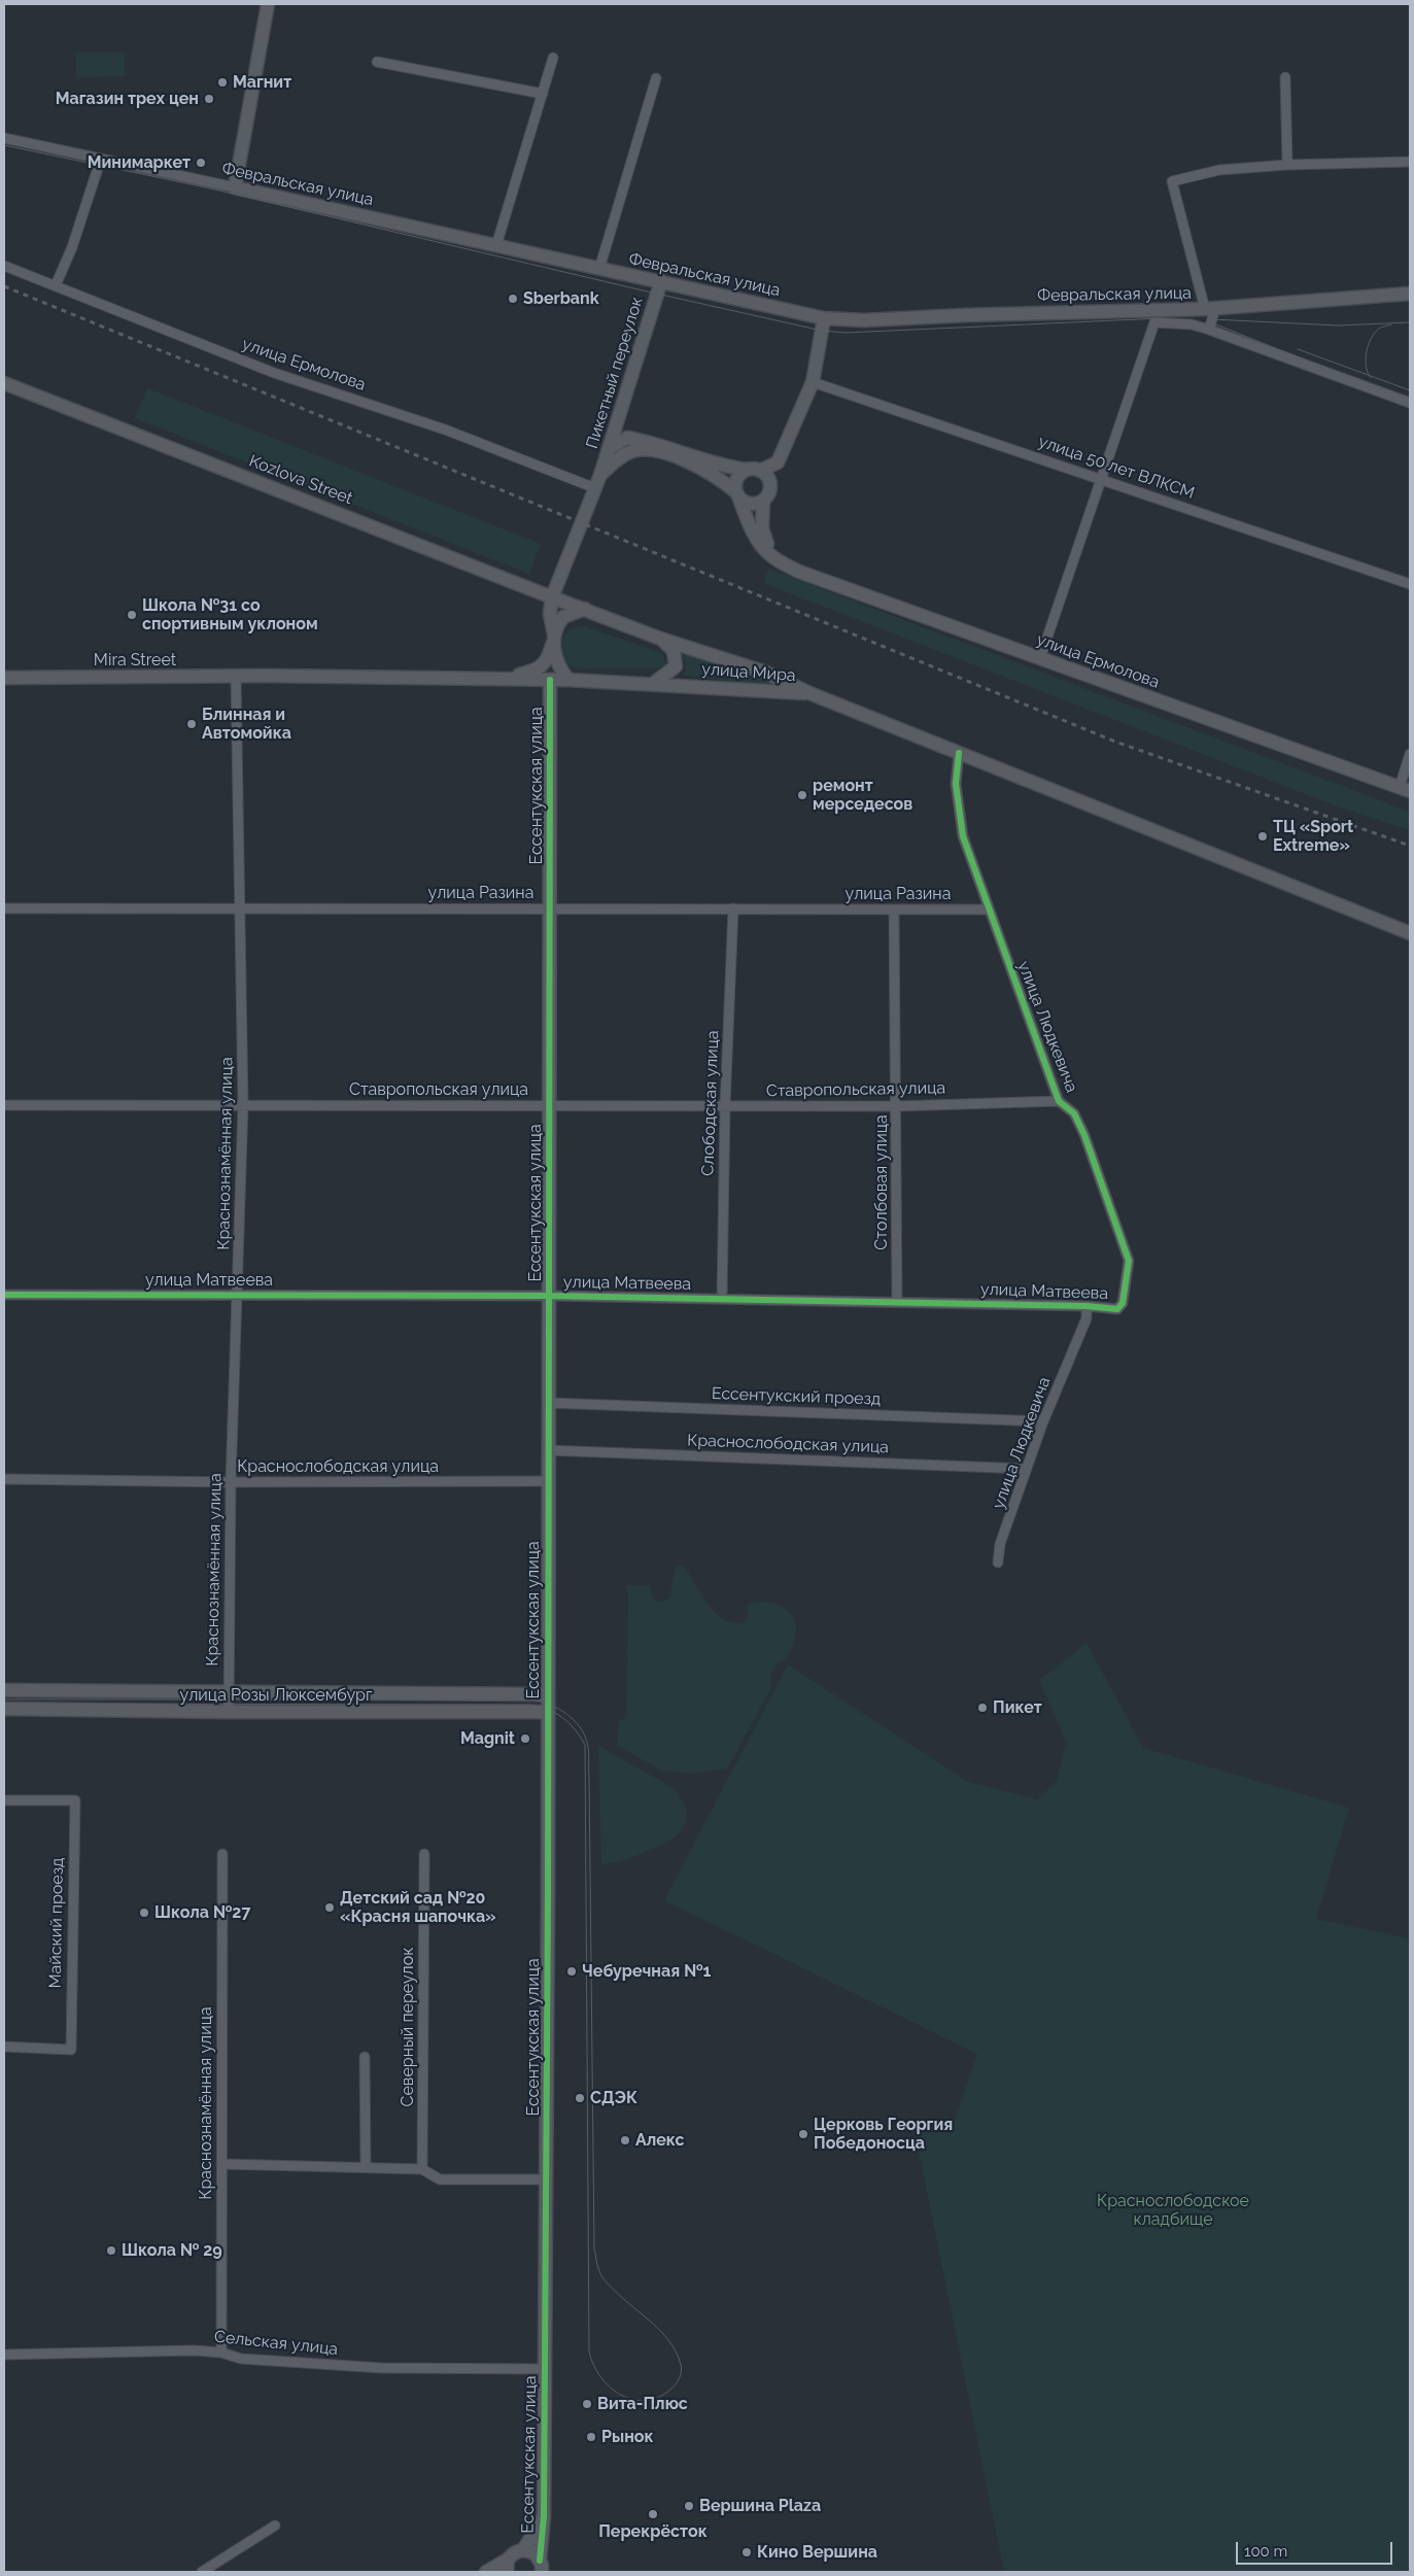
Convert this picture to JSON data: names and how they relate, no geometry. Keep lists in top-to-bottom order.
{
  "streets": {
    "street": [
      "Февральская улица",
      "улица Ермолова",
      "Пикетный переулок",
      "улица 50 лет ВЛКСМ",
      "Kozlova Street",
      "Mira Street",
      "улица Мира",
      "Ессентукская улица",
      "улица Разина",
      "улица Людкевича",
      "Ставропольская улица",
      "Слободская улица",
      "Краснознамённая улица",
      "Столбовая улица",
      "улица Матвеева",
      "Ессентукский проезд",
      "Краснослободская улица",
      "улица Розы Люксембург",
      "Майский проезд",
      "Северный переулок",
      "Сельская улица"
    ]
  },
  "crossings": [
    ["Февральская улица", "Пикетный переулок"],
    ["Февральская улица", "улица 50 лет ВЛКСМ"],
    ["улица Ермолова", "Пикетный переулок"],
    ["Пикетный переулок", "Kozlova Street"],
    ["Kozlova Street", "улица Мира"],
    ["Mira Street", "улица Мира"],
    ["Mira Street", "Краснознамённая улица"],
    ["улица Мира", "Ессентукская улица"],
    ["улица Мира", "Краснознамённая улица"],
    ["Ессентукская улица", "улица Разина"],
    ["Ессентукская улица", "Ставропольская улица"],
    ["Ессентукская улица", "улица Матвеева"],
    ["Ессентукская улица", "Ессентукский проезд"],
    ["Ессентукская улица", "Краснослободская улица"],
    ["Ессентукская улица", "улица Розы Люксембург"],
    ["Ессентукская улица", "Сельская улица"],
    ["улица Разина", "улица Людкевича"],
    ["улица Разина", "Слободская улица"],
    ["улица Разина", "Краснознамённая улица"],
    ["улица Разина", "Столбовая улица"],
    ["улица Людкевича", "Ставропольская улица"],
    ["улица Людкевича", "улица Матвеева"],
    ["улица Людкевича", "Ессентукский проезд"],
    ["улица Людкевича", "Краснослободская улица"],
    ["Ставропольская улица", "Слободская улица"],
    ["Ставропольская улица", "Краснознамённая улица"],
    ["Ставропольская улица", "Столбовая улица"],
    ["Слободская улица", "улица Матвеева"],
    ["Краснознамённая улица", "улица Матвеева"],
    ["Краснознамённая улица", "Краснослободская улица"],
    ["Краснознамённая улица", "улица Розы Люксембург"],
    ["Краснознамённая улица", "Сельская улица"],
    ["Столбовая улица", "улица Матвеева"]
  ],
  "parks": ["Краснослободское кладбище"],
  "places": [
    "Магнит",
    "Магазин трех цен",
    "Минимаркет",
    "Sberbank",
    "Школа №31 со спортивным уклоном",
    "Блинная и Автомойка",
    "ремонт мерседесов",
    "ТЦ «Sport Extreme»",
    "Пикет",
    "Magnit",
    "Детский сад №20 «Красня шапочка»",
    "Школа №27",
    "Чебуречная №1",
    "СДЭК",
    "Церковь Георгия Победоносца",
    "Алекс",
    "Школа № 29",
    "Вита-Плюс",
    "Рынок",
    "Вершина Plaza",
    "Перекрёсток",
    "Кино Вершина"
  ],
  "scale_bar": "100 m"
}
